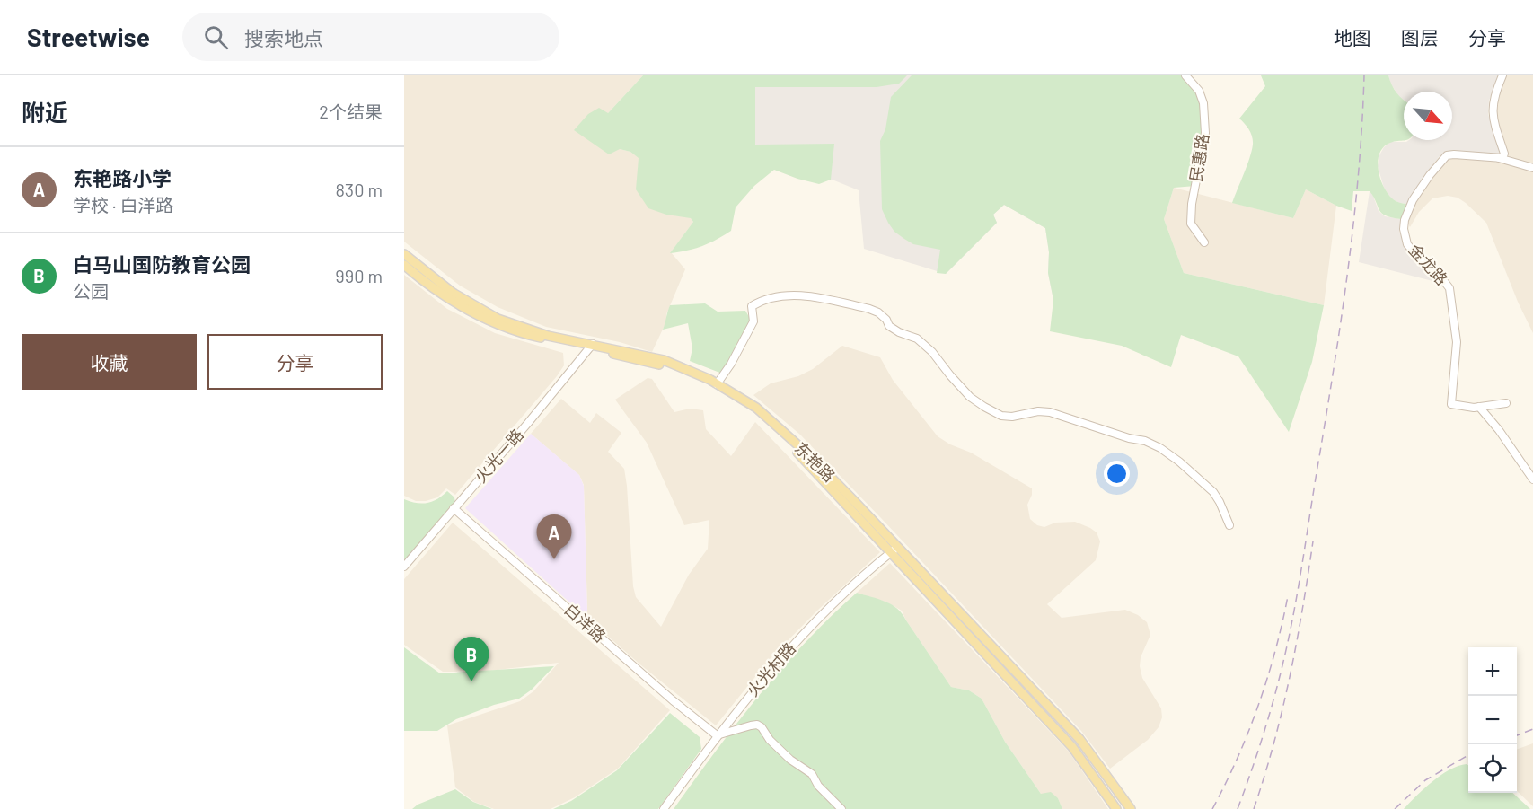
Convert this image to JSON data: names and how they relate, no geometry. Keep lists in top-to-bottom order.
{
  "streets": {
    "main road": ["东艳路"],
    "street": [
      "民惠路",
      "金龙路",
      "火光一路",
      "白洋路",
      "火光村路"
    ]
  },
  "crossings": [
    ["火光一路", "东艳路"],
    ["火光一路", "白洋路"],
    ["东艳路", "火光村路"],
    ["白洋路", "火光村路"]
  ],
  "north": "bottom right",
  "page": {
    "header": "Streetwise",
    "search": "搜索地点",
    "nav": ["地图", "图层", "分享"],
    "heading": ["附近", "2个结果"],
    "list": [
      {
        "mark": "A",
        "name": "东艳路小学",
        "note": "学校 · 白洋路",
        "value": "830 m"
      },
      {
        "mark": "B",
        "name": "白马山国防教育公园",
        "note": "公园",
        "value": "990 m"
      }
    ],
    "buttons": ["收藏", "分享"],
    "pins": ["A", "B"],
    "map_buttons": ["+", "−"]
  }
}
